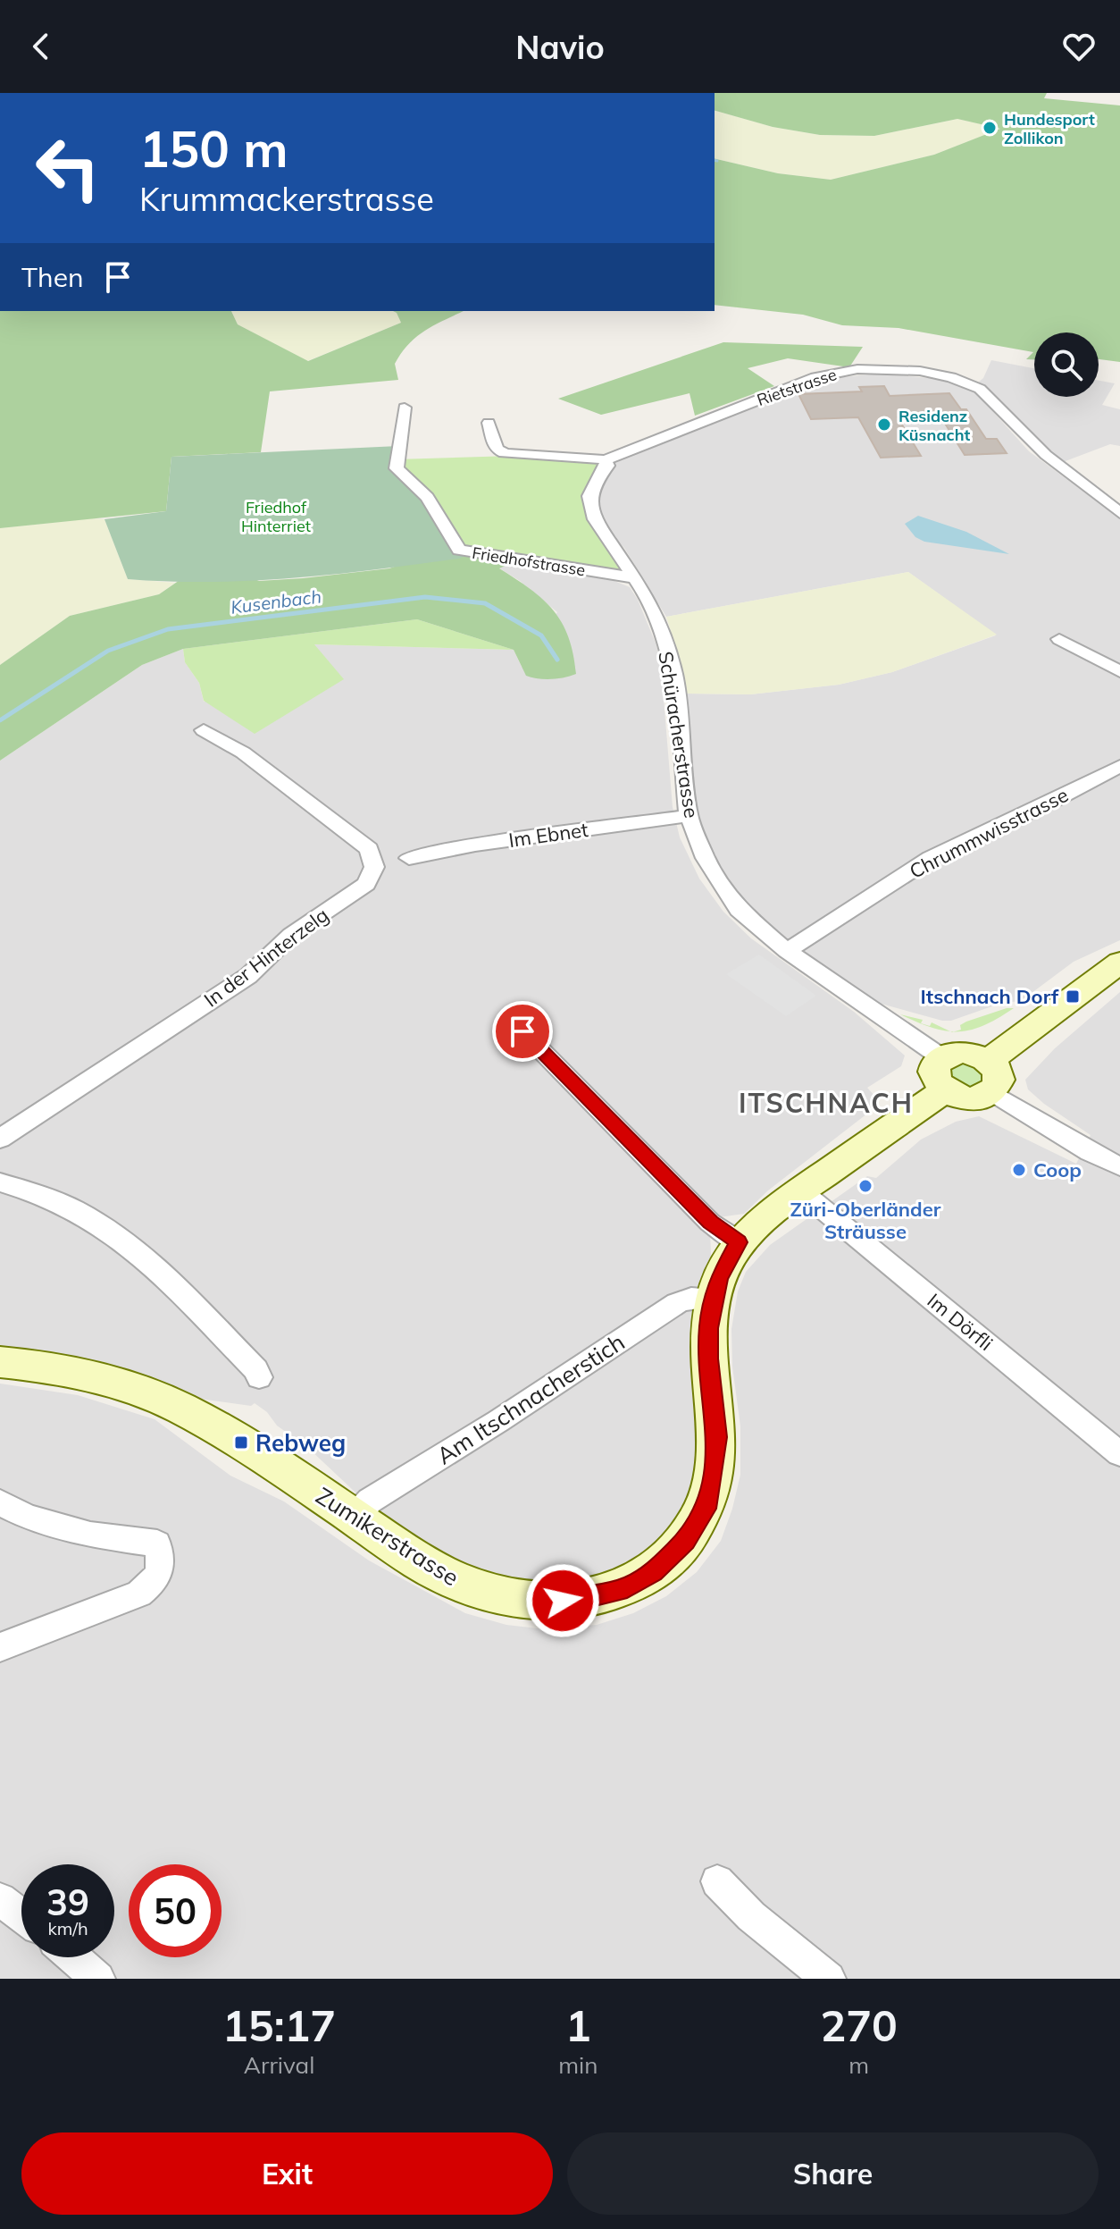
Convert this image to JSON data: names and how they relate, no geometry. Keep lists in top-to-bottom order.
{
  "streets": {
    "main road": ["Zumikerstrasse"],
    "street": [
      "Rietstrasse",
      "Friedhofstrasse",
      "Schüracherstrasse",
      "Chrummwisstrasse",
      "Im Ebnet",
      "In der Hinterzelg",
      "Im Dörfli",
      "Am Itschnacherstich"
    ]
  },
  "crossings": [
    ["Rietstrasse", "Schüracherstrasse"],
    ["Friedhofstrasse", "Schüracherstrasse"],
    ["Schüracherstrasse", "Chrummwisstrasse"],
    ["Schüracherstrasse", "Im Ebnet"],
    ["Schüracherstrasse", "Zumikerstrasse"],
    ["Im Dörfli", "Zumikerstrasse"],
    ["Am Itschnacherstich", "Zumikerstrasse"]
  ],
  "districts": ["ITSCHNACH"],
  "water": ["Kusenbach"],
  "parks": ["Friedhof Hinterriet"],
  "places": {
    "other": [
      "Hundesport Zollikon",
      "Residenz Küsnacht",
      "Coop",
      "Züri-Oberländer Sträusse"
    ],
    "transit": ["Itschnach Dorf", "Rebweg"]
  },
  "page": {
    "header": "Navio",
    "turn": ["150 m", "Krummackerstrasse"],
    "then": "Then",
    "speed": "39 km/h",
    "limit": "50",
    "eta": [
      "15:17",
      "Arrival",
      "1",
      "min",
      "270",
      "m"
    ],
    "buttons": ["Exit", "Share"]
  }
}
